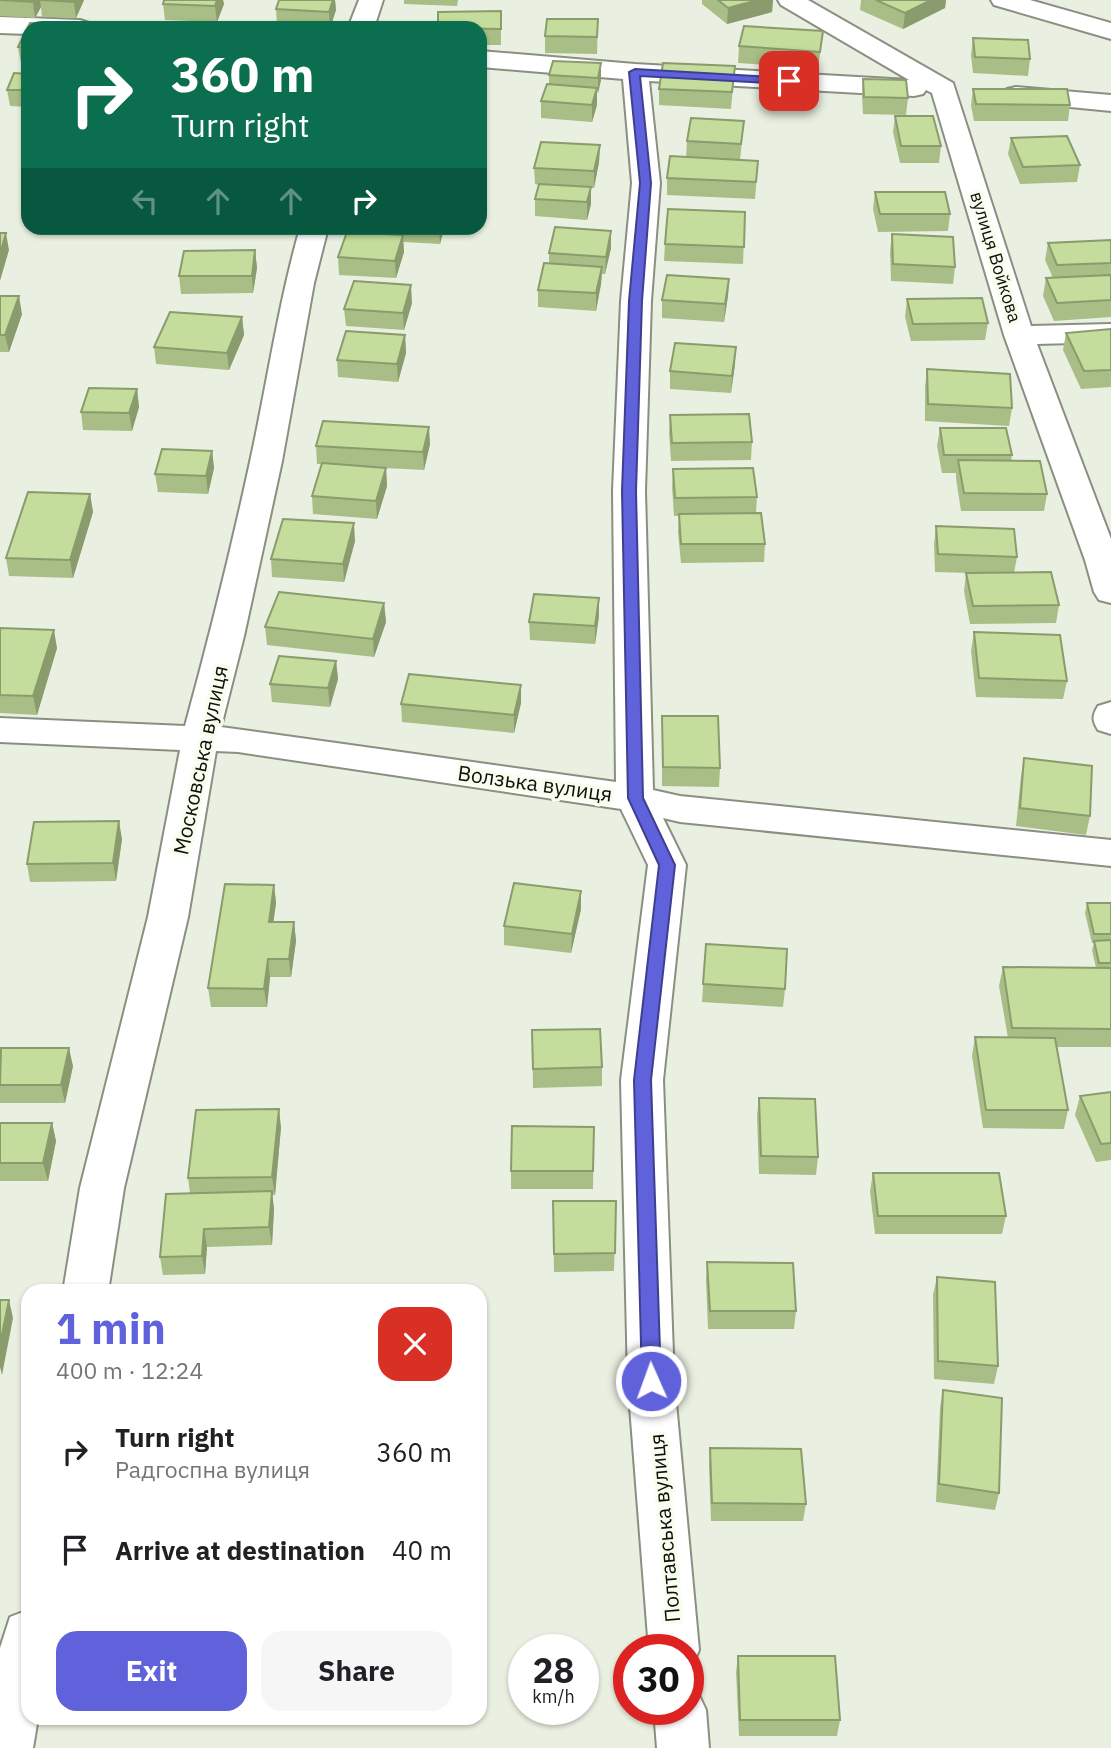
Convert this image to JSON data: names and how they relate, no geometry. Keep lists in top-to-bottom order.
{
  "streets": {
    "street": [
      "вулиця Войкова",
      "Московська вулиця",
      "Волзька вулиця",
      "Полтавська вулиця"
    ]
  },
  "crossings": [
    ["Московська вулиця", "Волзька вулиця"],
    ["Волзька вулиця", "Полтавська вулиця"]
  ],
  "page": {
    "turn": ["360 m", "Turn right"],
    "heading": ["1 min", "400 m · 12:24"],
    "list": [
      {
        "name": "Turn right",
        "note": "Радгоспна вулиця",
        "value": "360 m"
      },
      {
        "name": "Arrive at destination",
        "value": "40 m"
      }
    ],
    "buttons": ["Exit", "Share"],
    "speed": "28 km/h",
    "limit": "30"
  }
}
